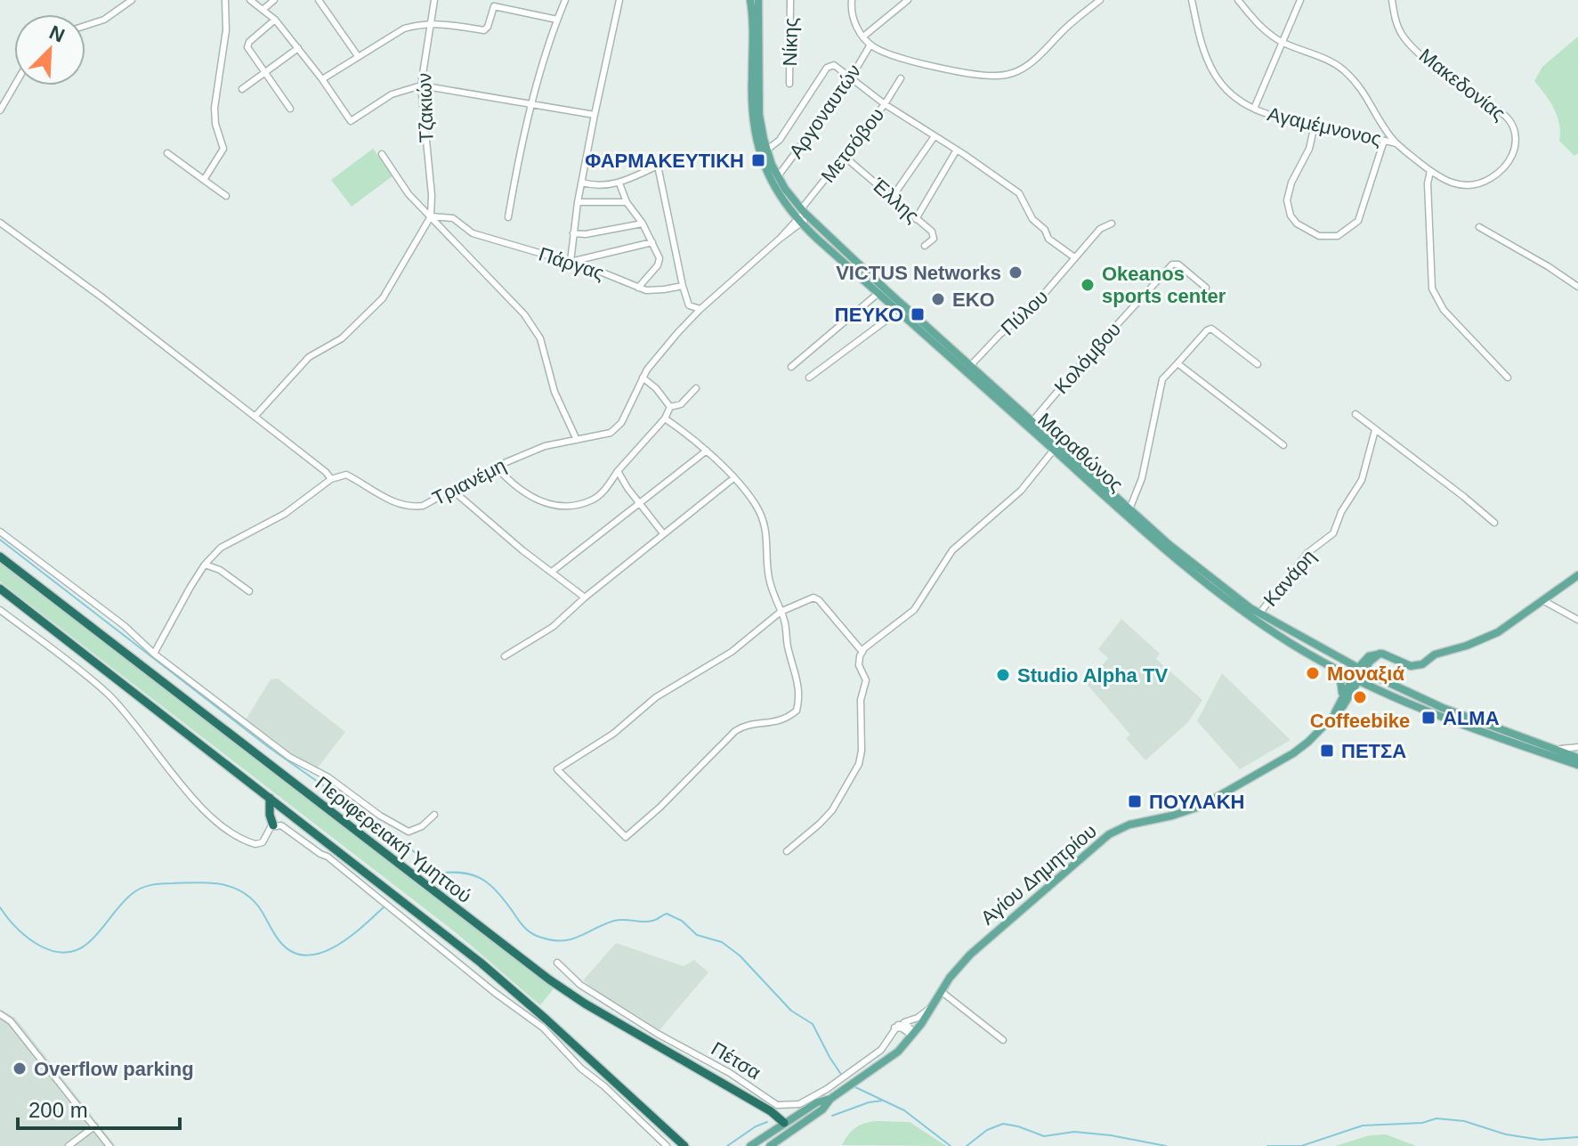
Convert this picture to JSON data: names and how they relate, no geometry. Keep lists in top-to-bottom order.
{
  "streets": {
    "highway": ["Περιφερειακή Υμηττού"],
    "main road": ["Μαραθώνος", "Αγίου Δημητρίου"],
    "street": [
      "Νίκης",
      "Μακεδονίας",
      "Τζακιών",
      "Αργοναυτών",
      "Αγαμέμνονος",
      "Μετσόβου",
      "Έλλης",
      "Πάργας",
      "Πύλου",
      "Κολόμβου",
      "Τριανέμη",
      "Κανάρη",
      "Πέτσα"
    ]
  },
  "crossings": [
    ["Μακεδονίας", "Αγαμέμνονος"],
    ["Τζακιών", "Πάργας"],
    ["Αργοναυτών", "Μαραθώνος"],
    ["Μετσόβου", "Έλλης"],
    ["Μετσόβου", "Μαραθώνος"],
    ["Μετσόβου", "Τριανέμη"],
    ["Πύλου", "Μαραθώνος"],
    ["Κολόμβου", "Μαραθώνος"],
    ["Μαραθώνος", "Τριανέμη"],
    ["Μαραθώνος", "Κανάρη"],
    ["Αγίου Δημητρίου", "Πέτσα"]
  ],
  "places": {
    "transit": [
      "ΦΑΡΜΑΚΕΥΤΙΚΗ",
      "ΠΕΥΚΟ",
      "ALMA",
      "ΠΕΤΣΑ",
      "ΠΟΥΛΑΚΗ"
    ],
    "other": [
      "VICTUS Networks",
      "Okeanos sports center",
      "EKO",
      "Μοναξιά",
      "Studio Alpha TV",
      "Coffeebike",
      "Overflow parking"
    ]
  },
  "scale_bar": "200 m",
  "north": "top right"
}
